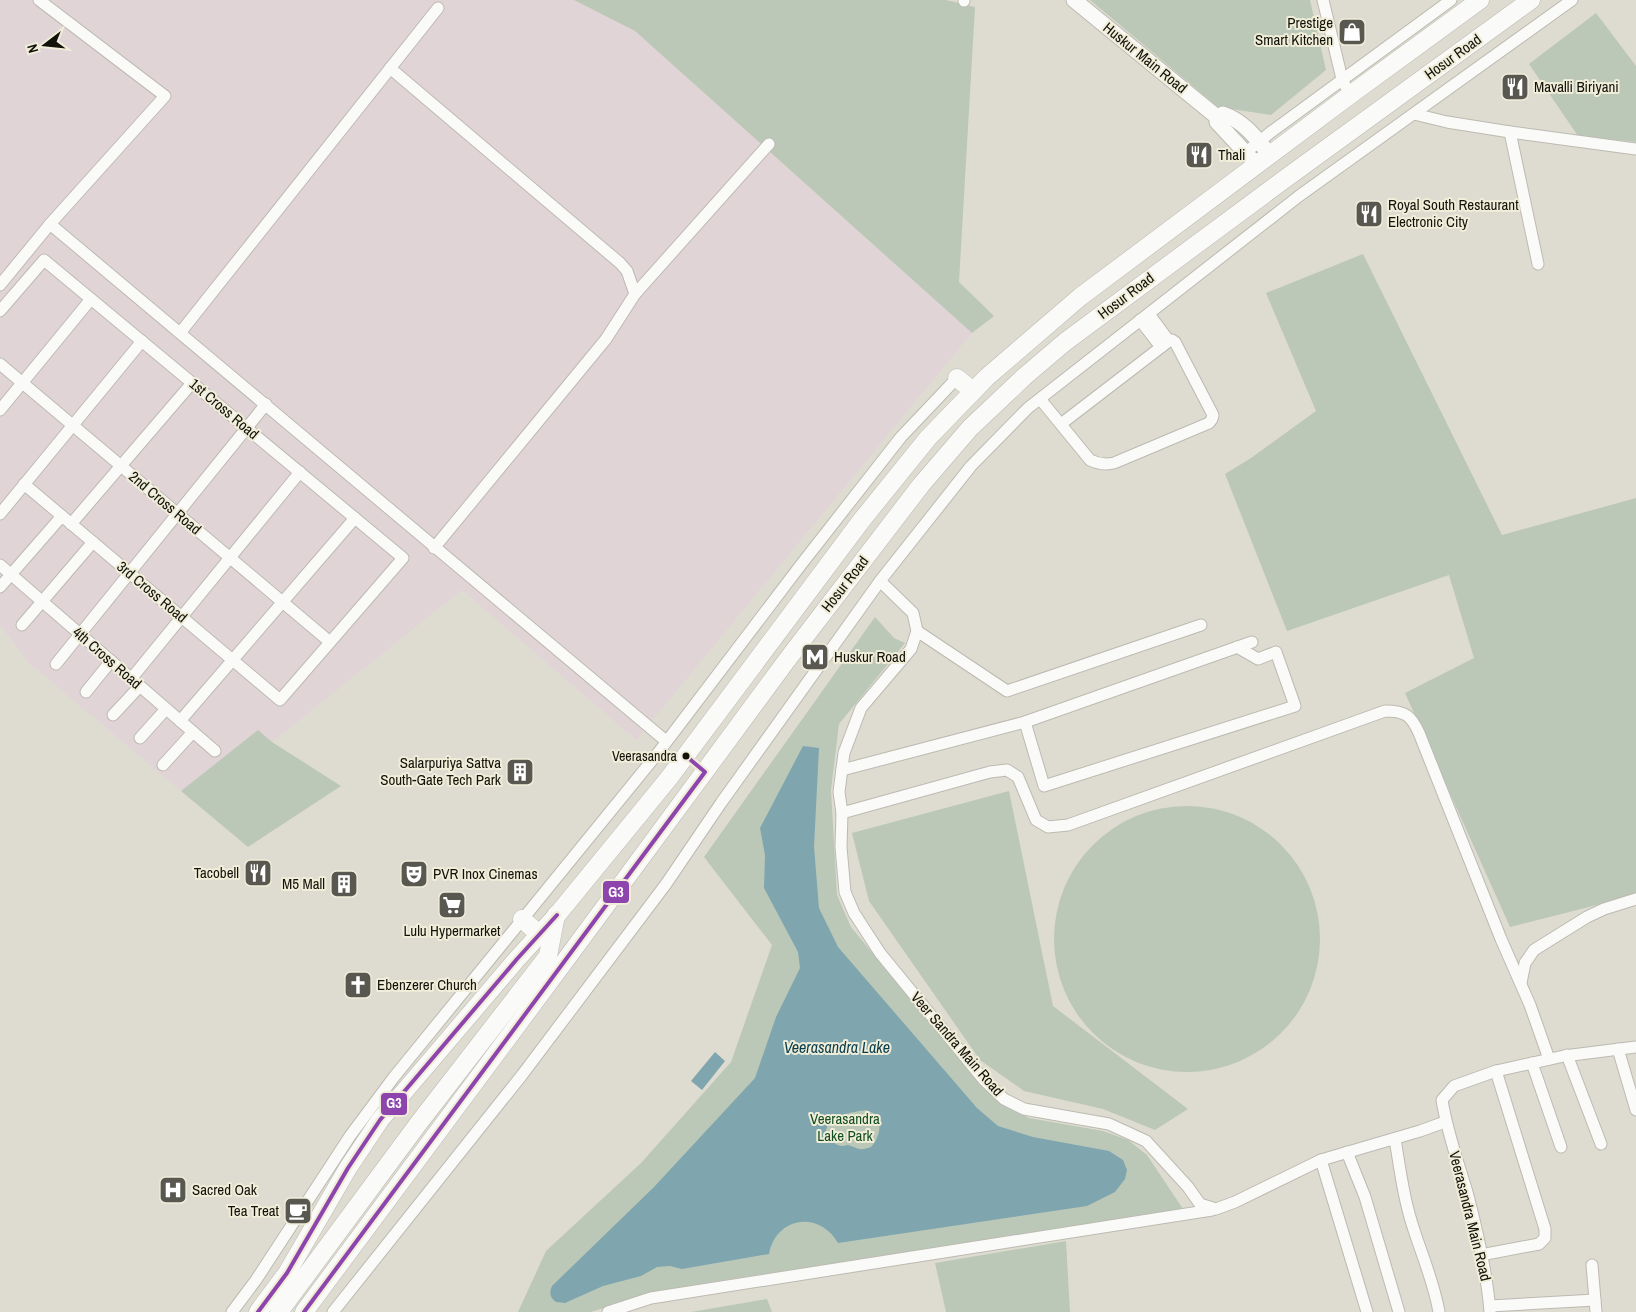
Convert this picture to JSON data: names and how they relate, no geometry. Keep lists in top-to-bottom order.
{
  "streets": {
    "highway": ["Hosur Road"],
    "main road": ["Huskur Main Road"],
    "street": [
      "1st Cross Road",
      "2nd Cross Road",
      "3rd Cross Road",
      "4th Cross Road",
      "Veer Sandra Main Road",
      "Veerasandra Main Road"
    ]
  },
  "crossings": [
    ["Hosur Road", "Huskur Main Road"],
    ["1st Cross Road", "2nd Cross Road"],
    ["1st Cross Road", "3rd Cross Road"],
    ["2nd Cross Road", "3rd Cross Road"]
  ],
  "water": ["Veerasandra Lake"],
  "parks": ["Veerasandra Lake Park"],
  "places": {
    "shop": ["Prestige Smart Kitchen"],
    "restaurant": [
      "Mavalli Biriyani",
      "Thali",
      "Royal South Restaurant Electronic City",
      "Tacobell"
    ],
    "metro station": ["Huskur Road"],
    "other": ["Veerasandra"],
    "building": ["Salarpuriya Sattva South-Gate Tech Park", "M5 Mall"],
    "theatre": ["PVR Inox Cinemas"],
    "supermarket": ["Lulu Hypermarket"],
    "church": ["Ebenzerer Church"],
    "hospital": ["Sacred Oak"],
    "cafe": ["Tea Treat"]
  },
  "lines": ["transit line G3"],
  "north": "left"
}
